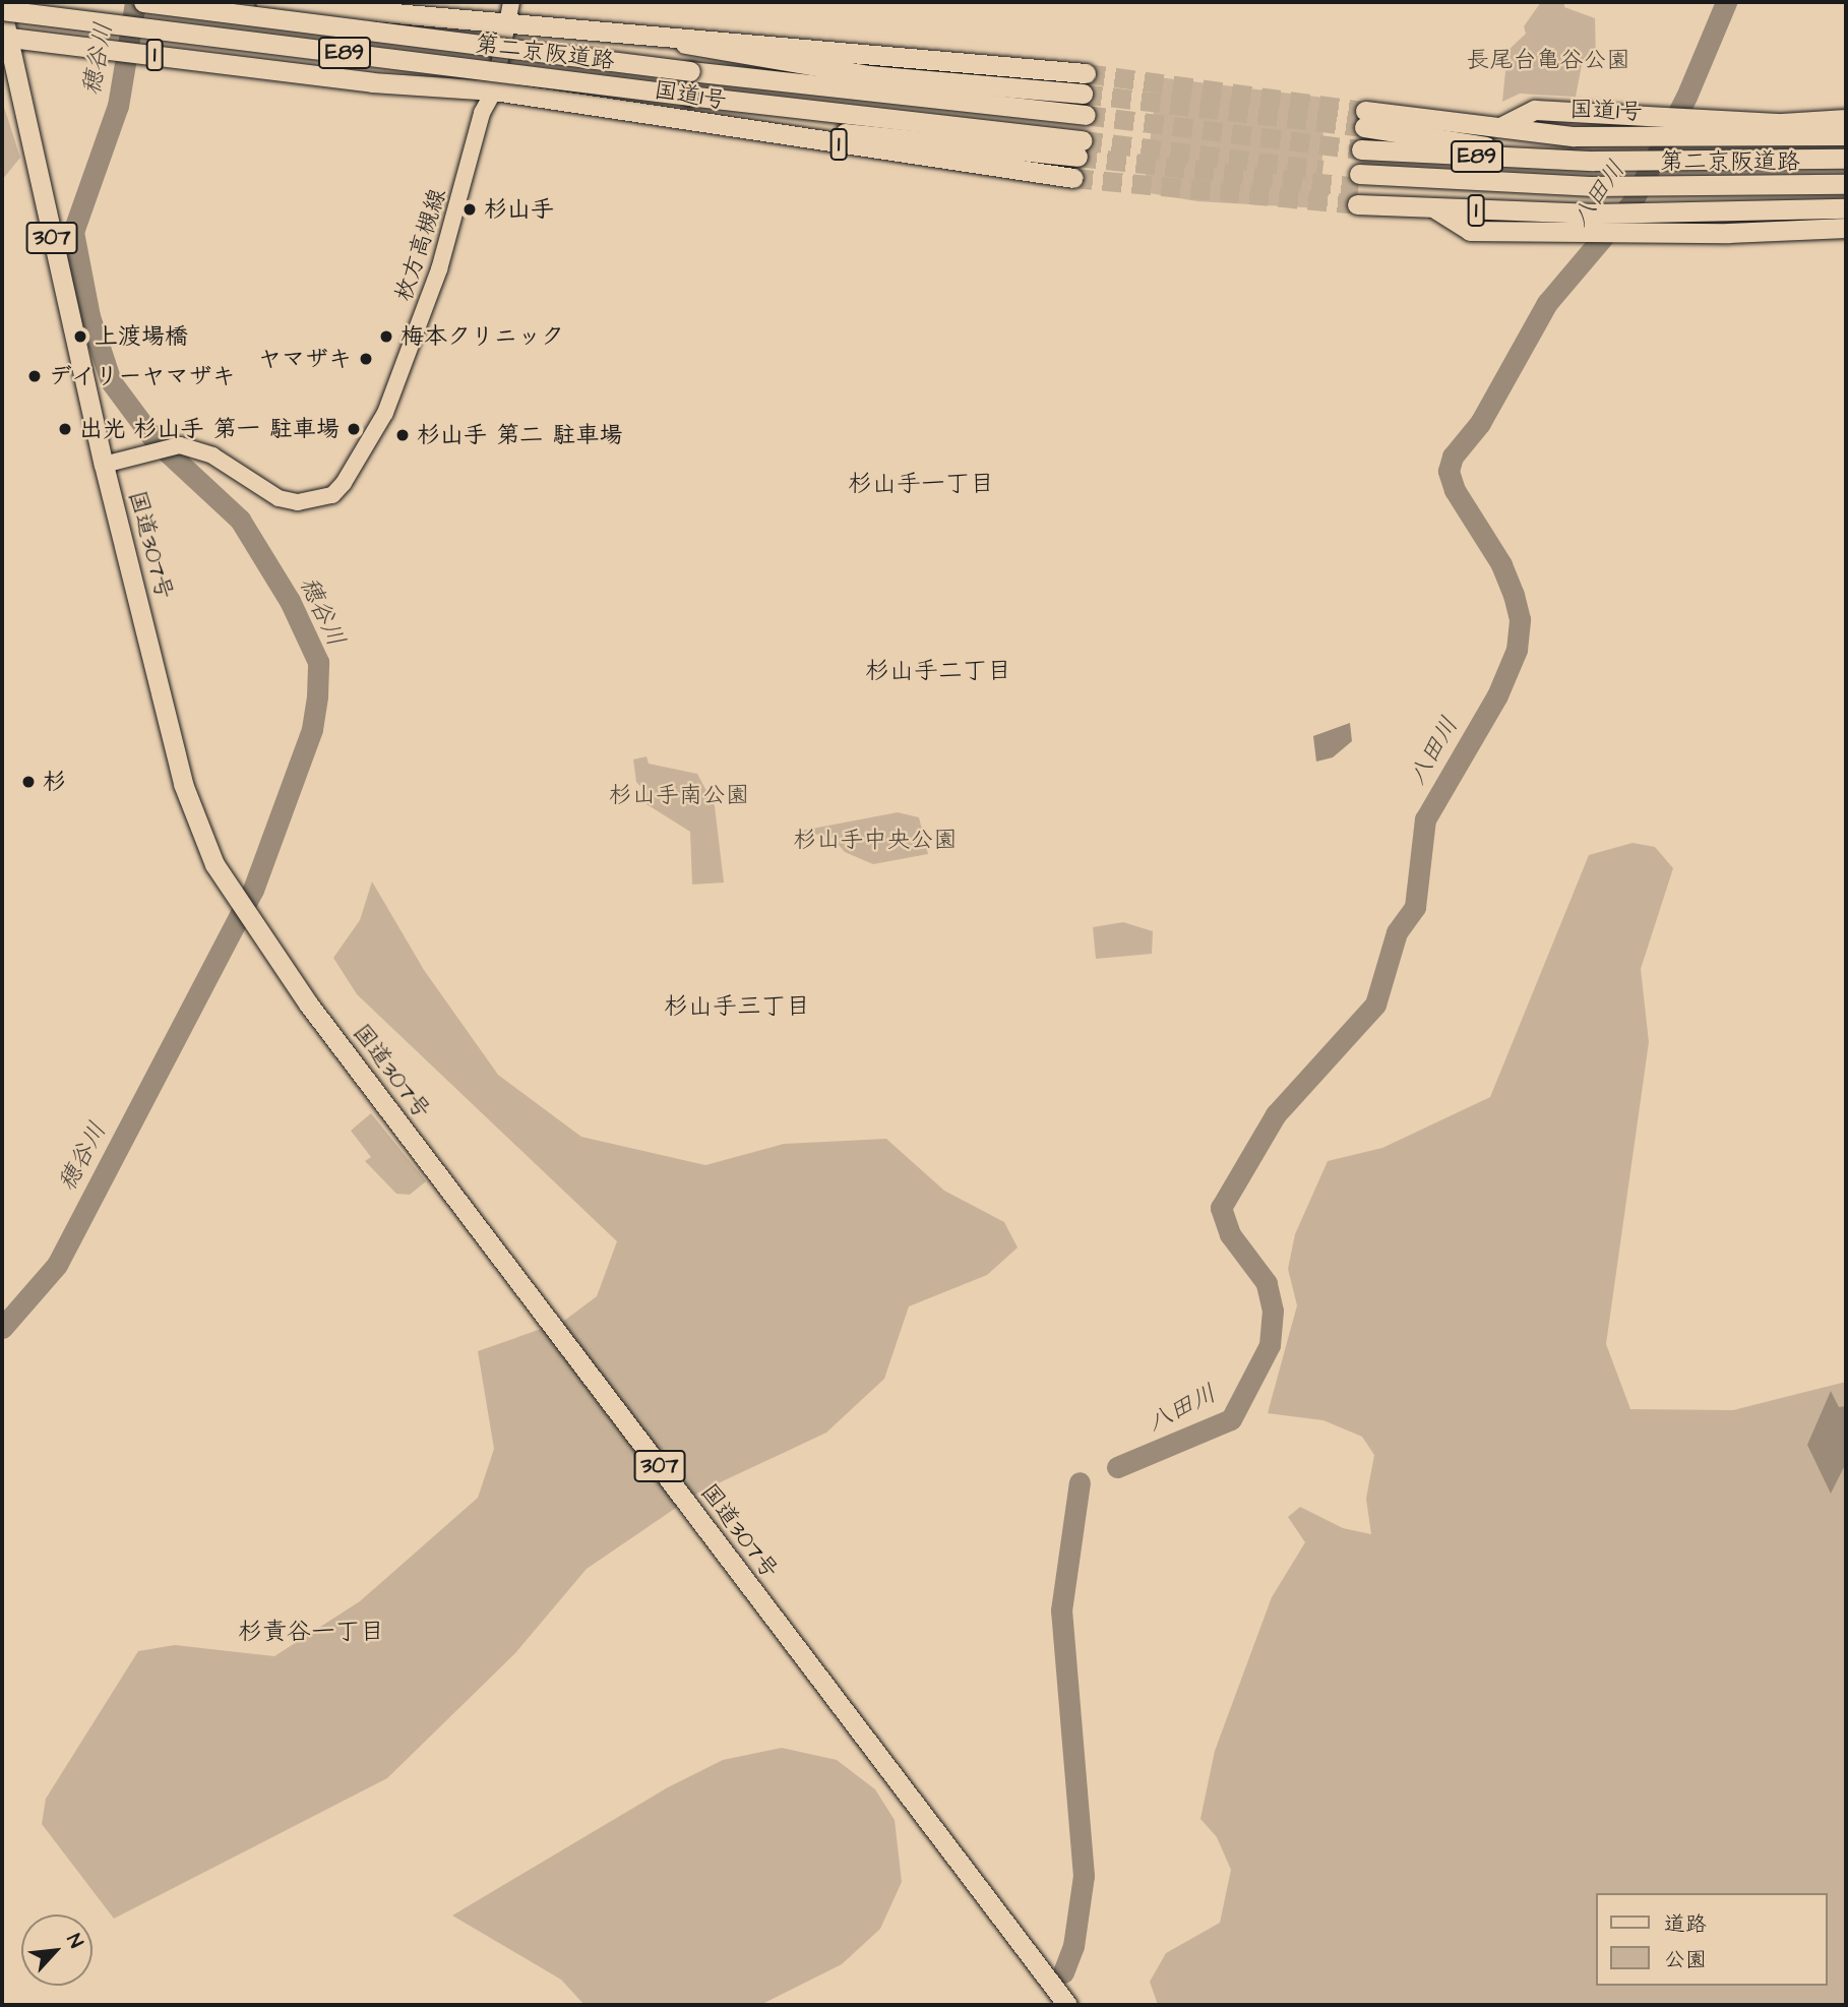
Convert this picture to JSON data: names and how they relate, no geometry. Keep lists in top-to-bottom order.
{
  "streets": {
    "highway": [
      "E89",
      "第二京阪道路",
      "1",
      "国道1号",
      "307",
      "国道307号"
    ],
    "main road": ["枚方高槻線"]
  },
  "crossings": [
    ["第二京阪道路", "1"],
    ["第二京阪道路", "国道1号"],
    ["第二京阪道路", "国道307号"],
    ["国道1号", "枚方高槻線"],
    ["国道1号", "国道307号"],
    ["枚方高槻線", "国道307号"]
  ],
  "districts": [
    "杉山手一丁目",
    "杉山手二丁目",
    "杉山手三丁目",
    "杉責谷一丁目"
  ],
  "water": ["穂谷川", "八田川"],
  "parks": ["長尾台亀谷公園", "杉山手南公園", "杉山手中央公園"],
  "places": [
    "杉山手",
    "上渡場橋",
    "梅本クリニック",
    "ヤマザキ",
    "デイリーヤマザキ",
    "出光",
    "杉山手 第一 駐車場",
    "杉山手 第二 駐車場",
    "杉"
  ],
  "legend": ["道路", "公園"],
  "north": "top right"
}
